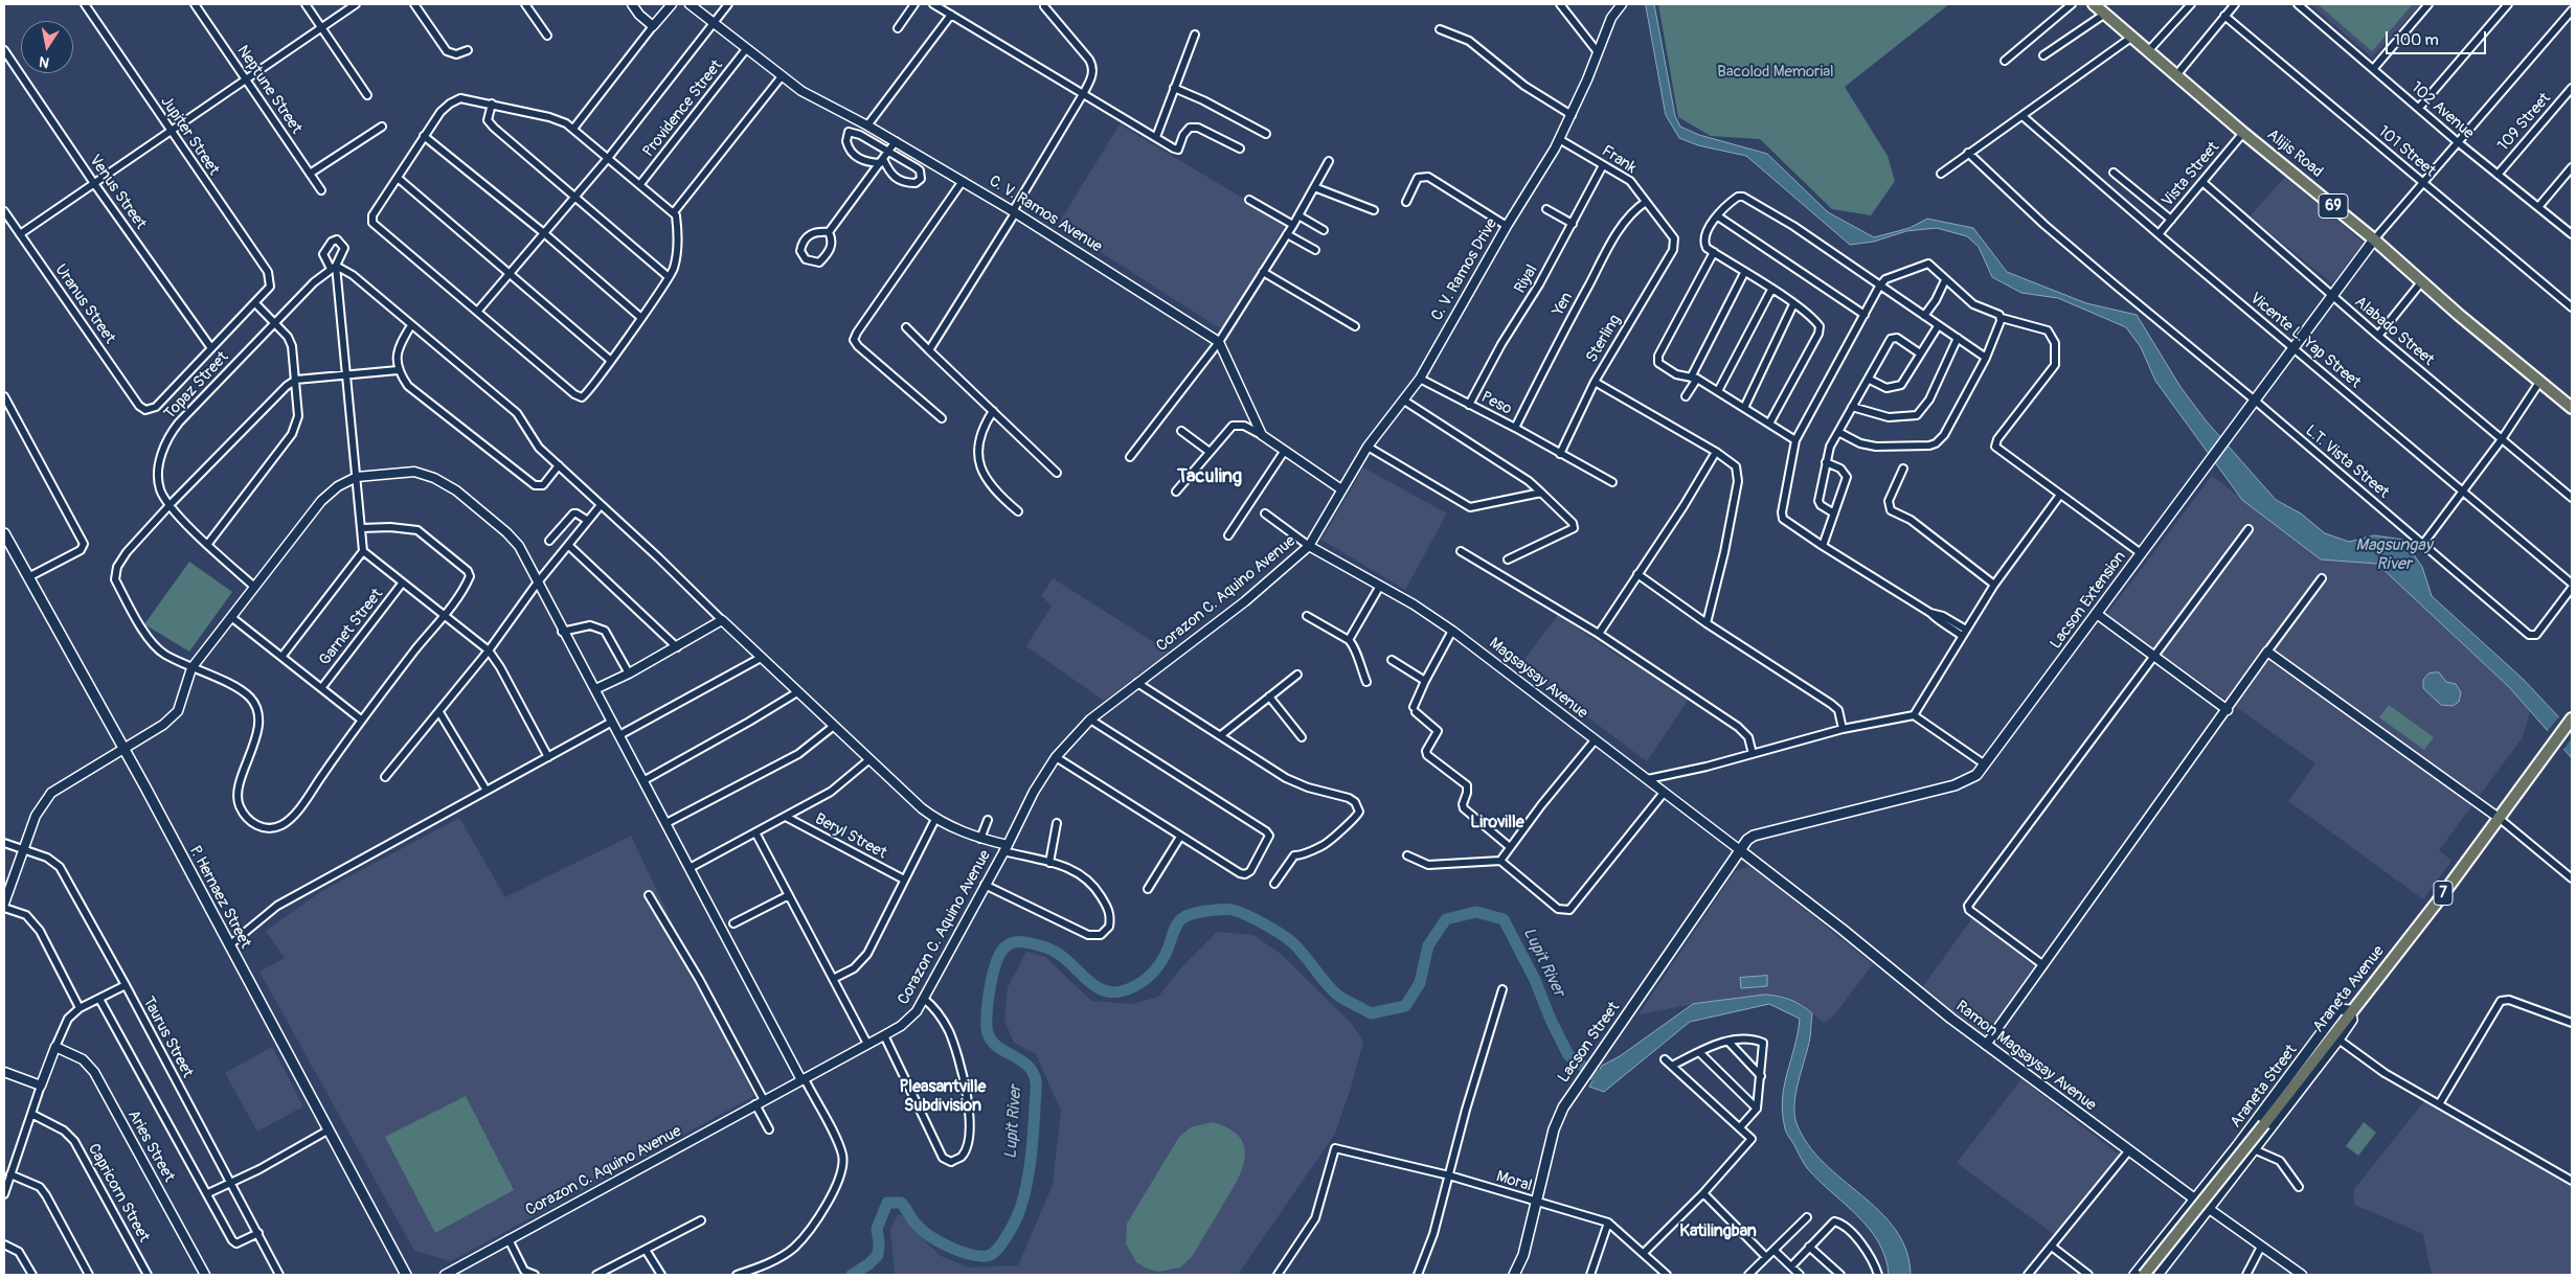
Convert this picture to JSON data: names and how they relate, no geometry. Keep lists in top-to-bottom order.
{
  "streets": {
    "main road": [
      "Alijis Road",
      "69",
      "Lacson Extension",
      "7",
      "P. Hernaez Street",
      "Araneta Avenue",
      "Lacson Street",
      "Ramon Magsaysay Avenue",
      "Araneta Street"
    ],
    "street": [
      "Neptune Street",
      "Providence Street",
      "102 Avenue",
      "109 Street",
      "Jupiter Street",
      "101 Street",
      "Frank",
      "Vista Street",
      "Venus Street",
      "C. V. Ramos Avenue",
      "C. V. Ramos Drive",
      "Riyal",
      "Uranus Street",
      "Yen",
      "Alabado Street",
      "Sterling",
      "Vicente L. Yap Street",
      "Topaz Street",
      "Peso",
      "L.T. Vista Street",
      "Corazon C. Aquino Avenue",
      "Garnet Street",
      "Magsaysay Avenue",
      "Beryl Street",
      "Taurus Street",
      "Aries Street",
      "Moral",
      "Capricorn Street"
    ]
  },
  "crossings": [
    ["Providence Street", "C. V. Ramos Avenue"],
    ["102 Avenue", "109 Street"],
    ["Alijis Road", "Vista Street"],
    ["Alijis Road", "Lacson Extension"],
    ["Frank", "C. V. Ramos Drive"],
    ["Frank", "Riyal"],
    ["Frank", "Yen"],
    ["Frank", "Sterling"],
    ["Vista Street", "Alabado Street"],
    ["Vista Street", "Vicente L. Yap Street"],
    ["Venus Street", "Uranus Street"],
    ["C. V. Ramos Drive", "Peso"],
    ["C. V. Ramos Drive", "Corazon C. Aquino Avenue"],
    ["C. V. Ramos Drive", "Magsaysay Avenue"],
    ["Riyal", "Peso"],
    ["Yen", "Peso"],
    ["Alabado Street", "Lacson Extension"],
    ["Sterling", "Peso"],
    ["Vicente L. Yap Street", "Lacson Extension"],
    ["L.T. Vista Street", "Lacson Extension"],
    ["Corazon C. Aquino Avenue", "Magsaysay Avenue"],
    ["Lacson Extension", "Magsaysay Avenue"],
    ["Lacson Extension", "Lacson Street"],
    ["Lacson Extension", "Ramon Magsaysay Avenue"],
    ["Magsaysay Avenue", "Lacson Street"],
    ["Magsaysay Avenue", "Ramon Magsaysay Avenue"],
    ["Araneta Avenue", "Araneta Street"],
    ["Lacson Street", "Ramon Magsaysay Avenue"],
    ["Lacson Street", "Moral"],
    ["Ramon Magsaysay Avenue", "Araneta Street"]
  ],
  "districts": [
    "Taculing",
    "Liroville",
    "Pleasantville Subdivision",
    "Katilingban"
  ],
  "water": ["Magsungay River", "Lupit River"],
  "parks": ["Bacolod Memorial"],
  "scale_bar": "100 m",
  "north": "bottom"
}
